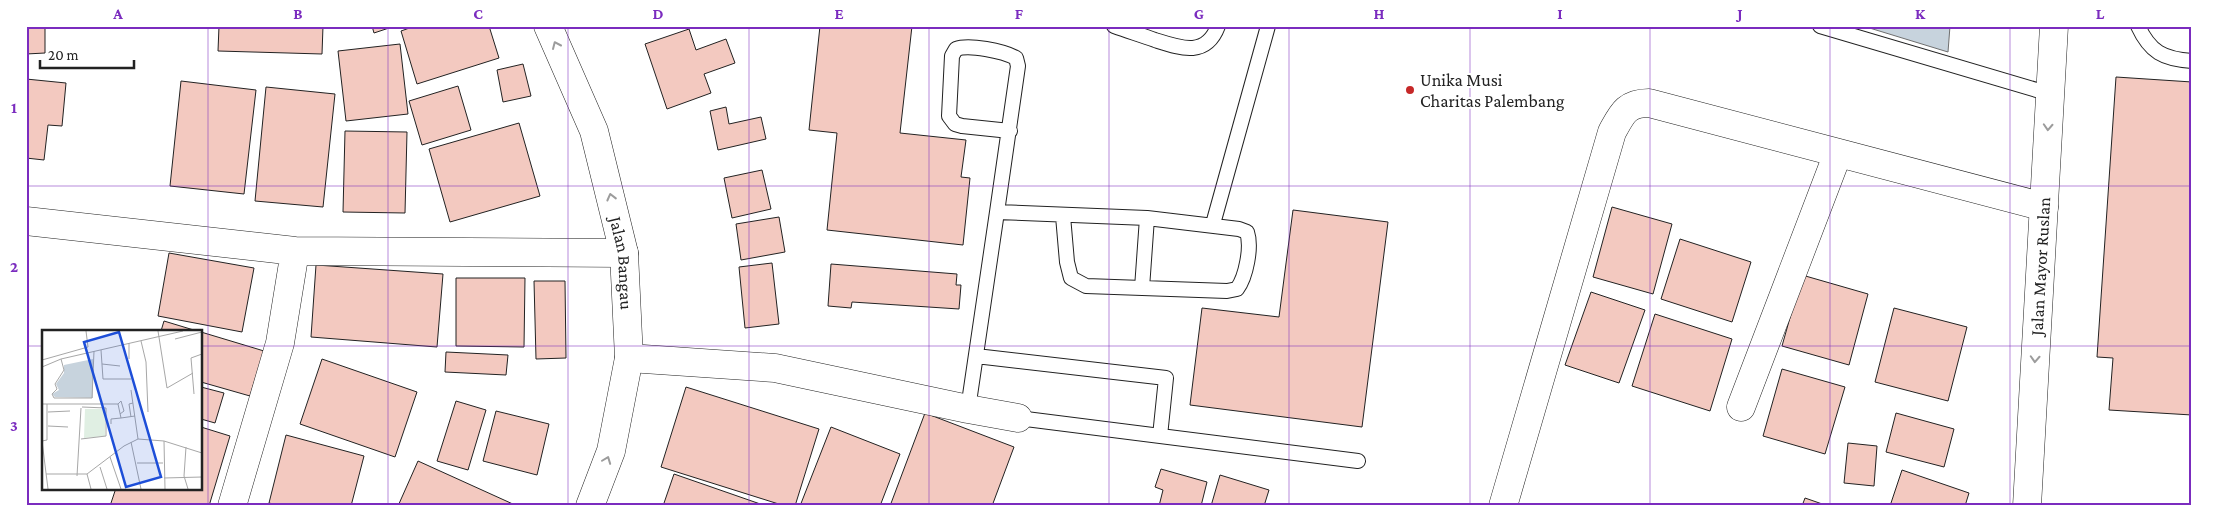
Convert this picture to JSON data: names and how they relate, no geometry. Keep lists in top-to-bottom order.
{
  "streets": {
    "street": ["Jalan Bangau", "Jalan Mayor Ruslan"]
  },
  "one_way": ["Jalan Bangau"],
  "places": ["Unika Musi Charitas Palembang"],
  "scale_bar": "20 m",
  "grid": {
    "columns": [
      "A",
      "B",
      "C",
      "D",
      "E",
      "F",
      "G",
      "H",
      "I",
      "J",
      "K",
      "L"
    ],
    "rows": ["1", "2", "3"]
  }
}
